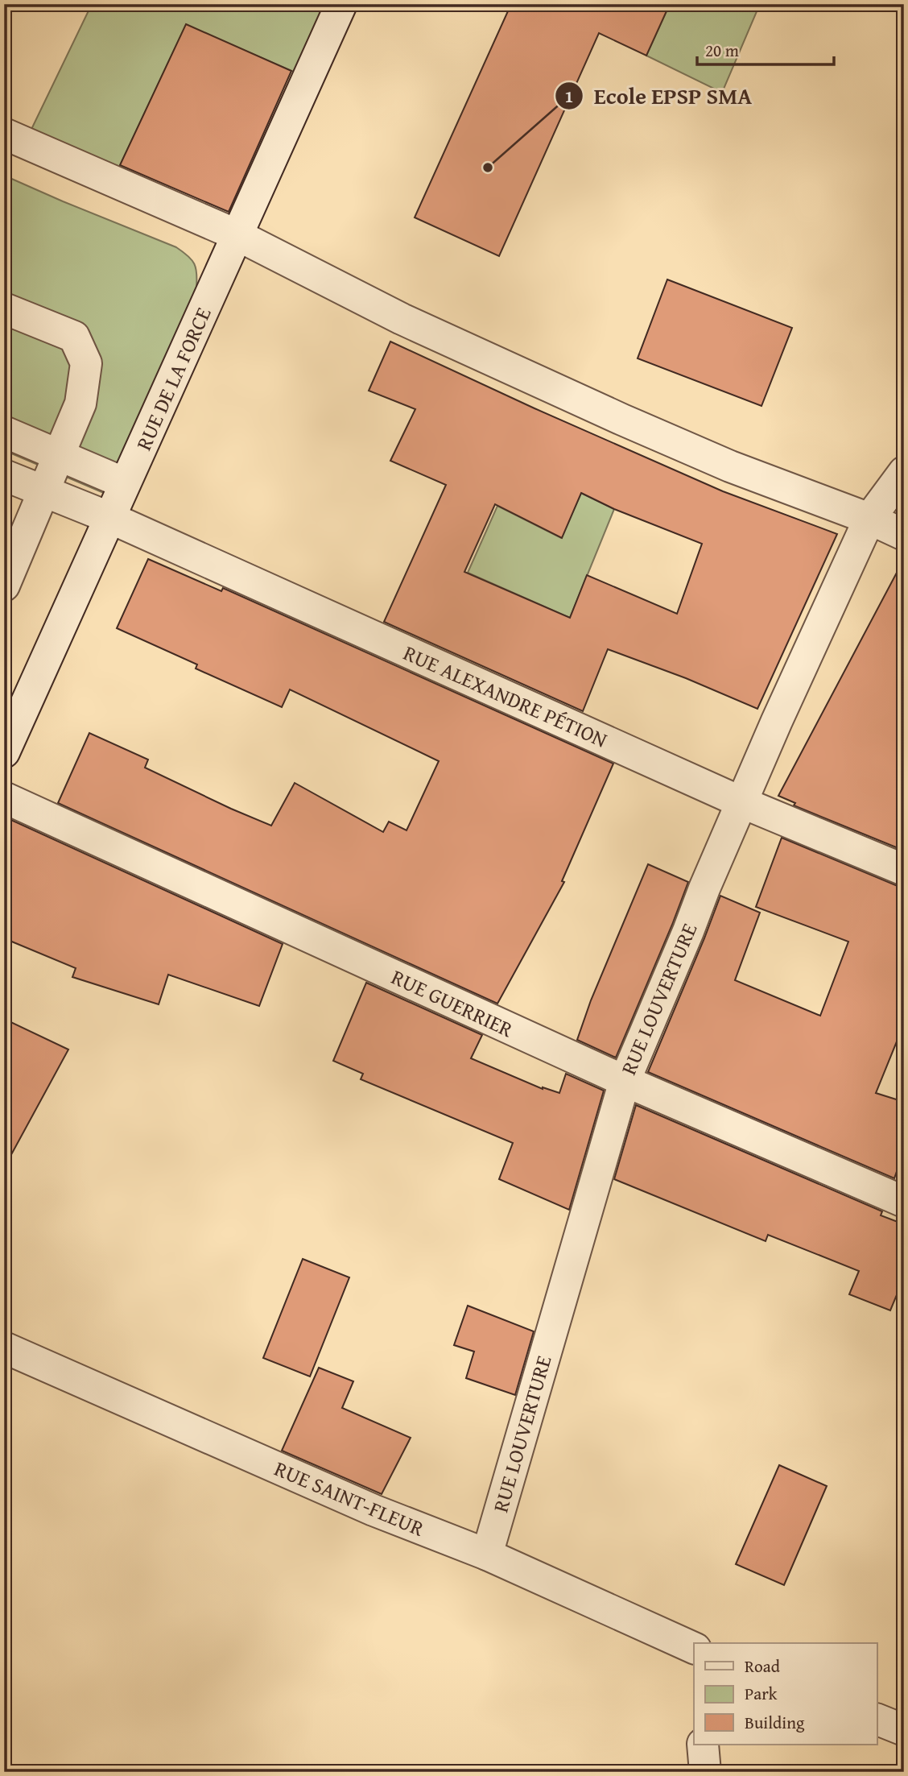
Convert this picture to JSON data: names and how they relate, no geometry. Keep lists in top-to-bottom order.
{
  "streets": {
    "street": [
      "RUE DE LA FORCE",
      "RUE ALEXANDRE PÉTION",
      "RUE LOUVERTURE",
      "RUE GUERRIER",
      "RUE SAINT-FLEUR"
    ]
  },
  "crossings": [
    ["RUE DE LA FORCE", "RUE ALEXANDRE PÉTION"],
    ["RUE ALEXANDRE PÉTION", "RUE LOUVERTURE"],
    ["RUE LOUVERTURE", "RUE GUERRIER"],
    ["RUE LOUVERTURE", "RUE SAINT-FLEUR"]
  ],
  "places": ["Ecole EPSP SMA"],
  "legend": ["Road", "Park", "Building"],
  "scale_bar": "20 m"
}
